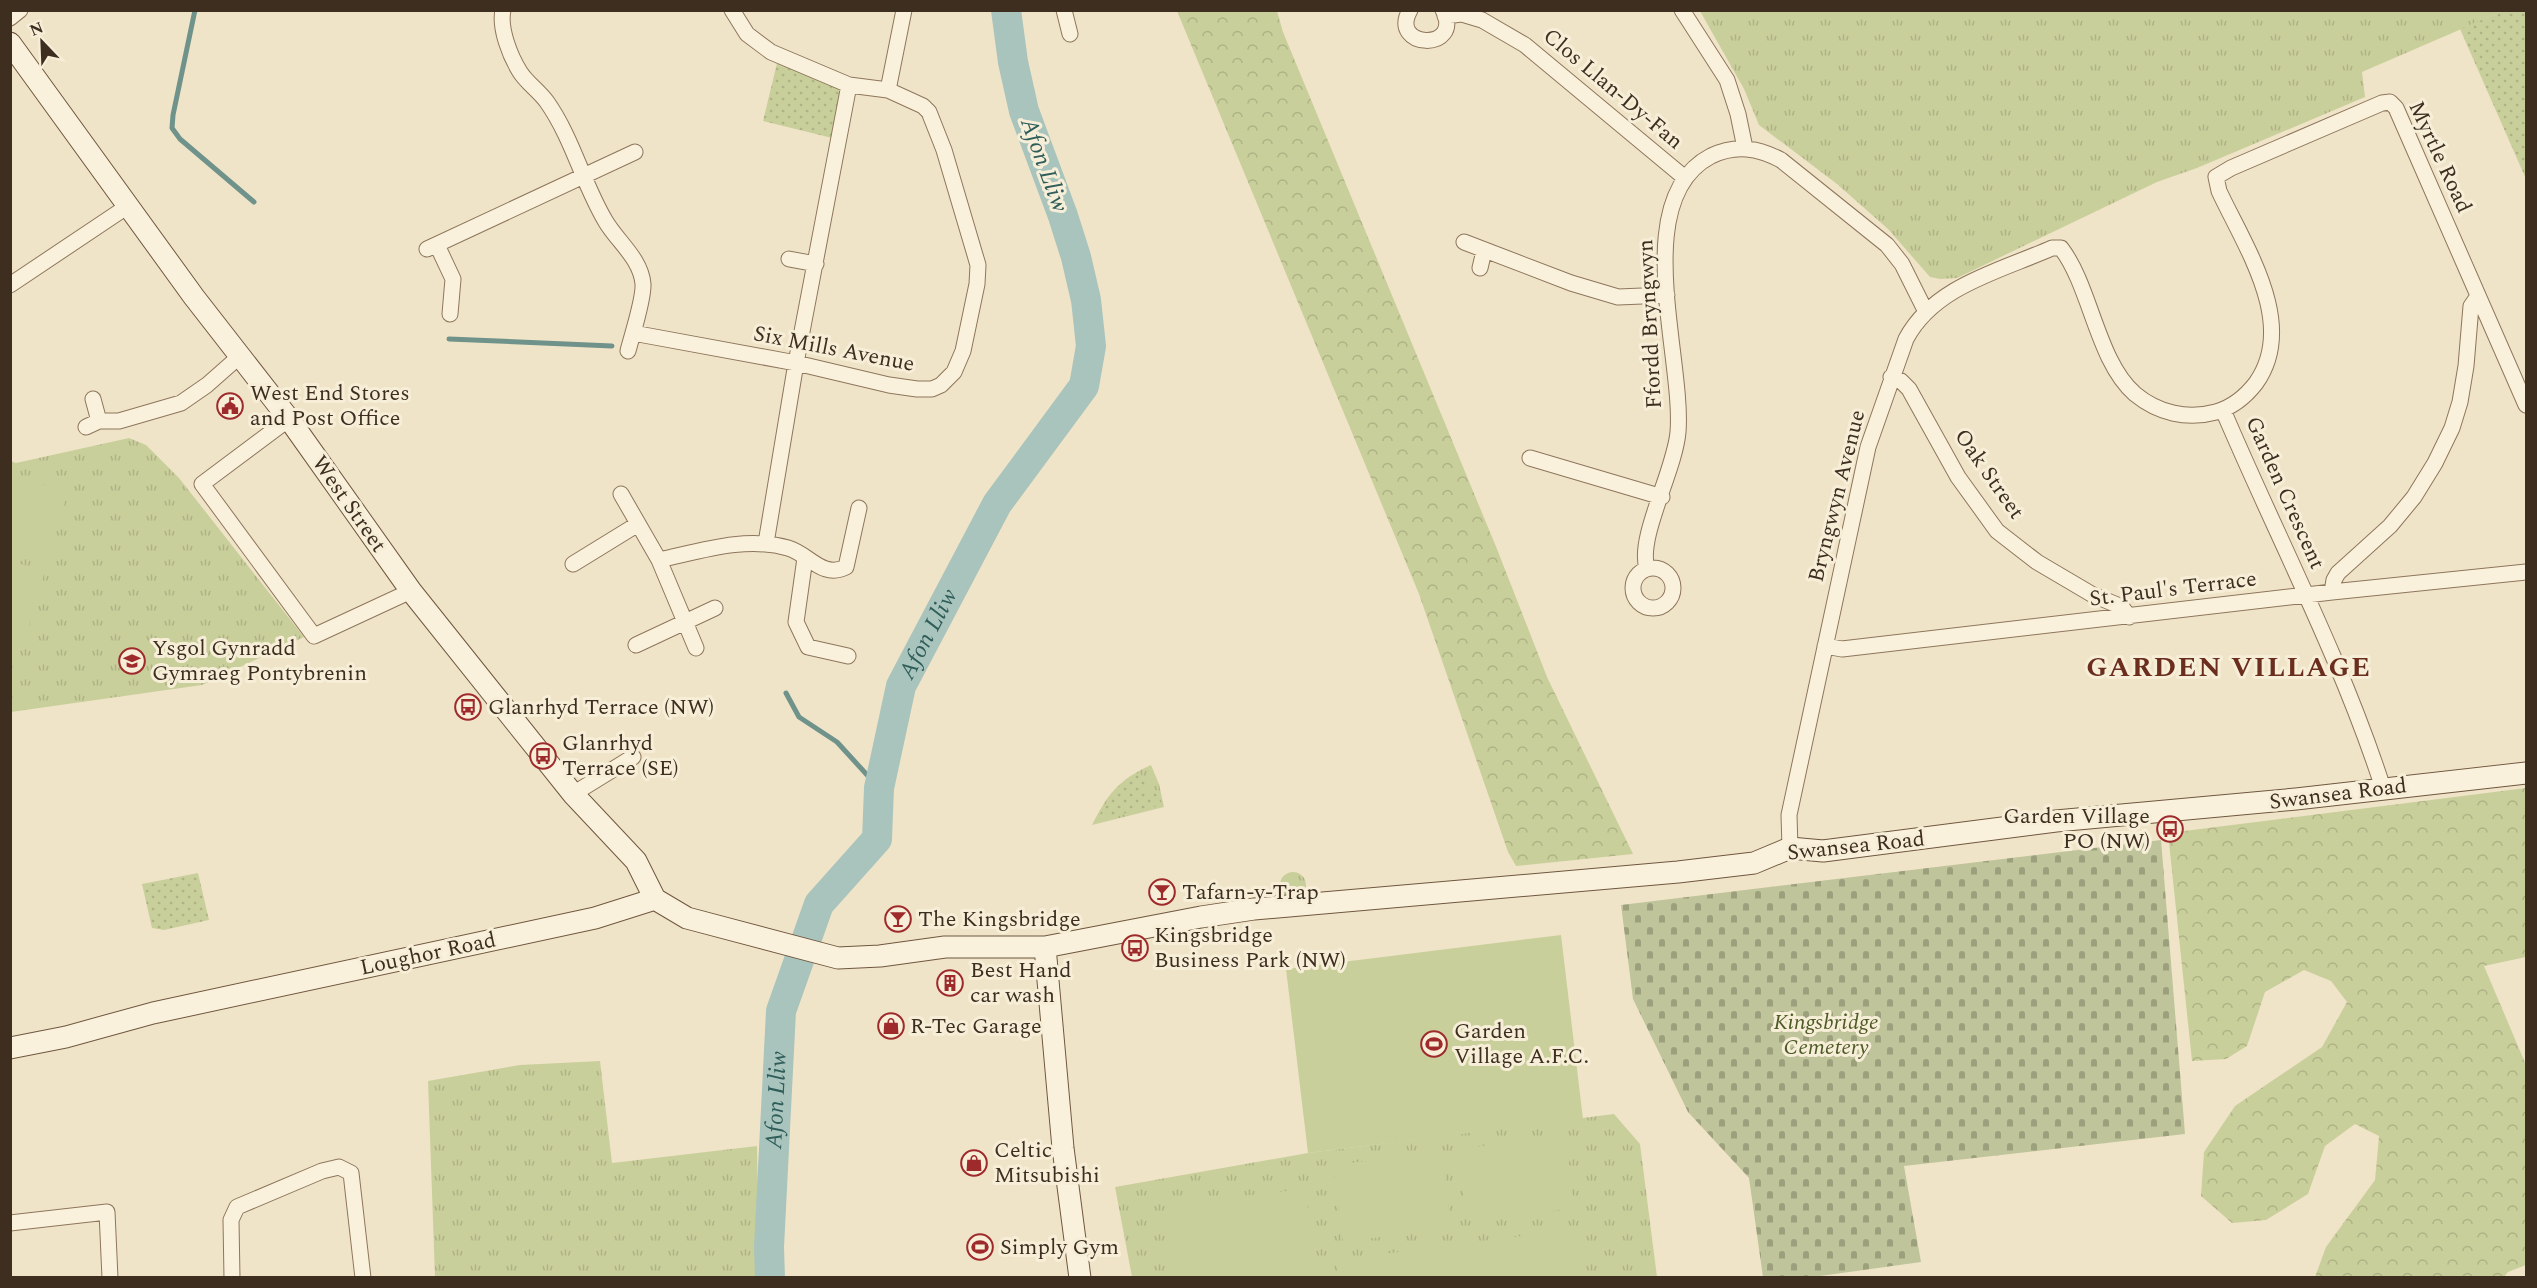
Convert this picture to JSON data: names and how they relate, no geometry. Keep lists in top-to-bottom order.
{
  "streets": {
    "main road": ["West Street", "Swansea Road", "Loughor Road"],
    "street": [
      "Clos Llan-Dy-Fan",
      "Myrtle Road",
      "Ffordd Bryngwyn",
      "Six Mills Avenue",
      "Oak Street",
      "Garden Crescent",
      "Bryngwyn Avenue",
      "St. Paul's Terrace"
    ]
  },
  "crossings": [
    ["Clos Llan-Dy-Fan", "Ffordd Bryngwyn"],
    ["Myrtle Road", "Garden Crescent"],
    ["Ffordd Bryngwyn", "Bryngwyn Avenue"],
    ["Oak Street", "Bryngwyn Avenue"],
    ["Oak Street", "St. Paul's Terrace"],
    ["Garden Crescent", "Bryngwyn Avenue"],
    ["Garden Crescent", "St. Paul's Terrace"],
    ["Garden Crescent", "Swansea Road"],
    ["Bryngwyn Avenue", "St. Paul's Terrace"],
    ["Bryngwyn Avenue", "Swansea Road"],
    ["West Street", "Swansea Road"],
    ["West Street", "Loughor Road"],
    ["Swansea Road", "Loughor Road"]
  ],
  "districts": ["GARDEN VILLAGE"],
  "water": ["Afon Lliw"],
  "parks": ["Kingsbridge Cemetery"],
  "places": {
    "public building": ["West End Stores and Post Office"],
    "school or university": ["Ysgol Gynradd Gymraeg Pontybrenin"],
    "bus stop": [
      "Glanrhyd Terrace (NW)",
      "Glanrhyd Terrace (SE)",
      "Garden Village PO (NW)",
      "Kingsbridge Business Park (NW)"
    ],
    "bar": ["Tafarn-y-Trap", "The Kingsbridge"],
    "building": ["Best Hand car wash"],
    "shop": ["R-Tec Garage", "Celtic Mitsubishi"],
    "sports": ["Garden Village A.F.C.", "Simply Gym"]
  },
  "north": "top left"
}
